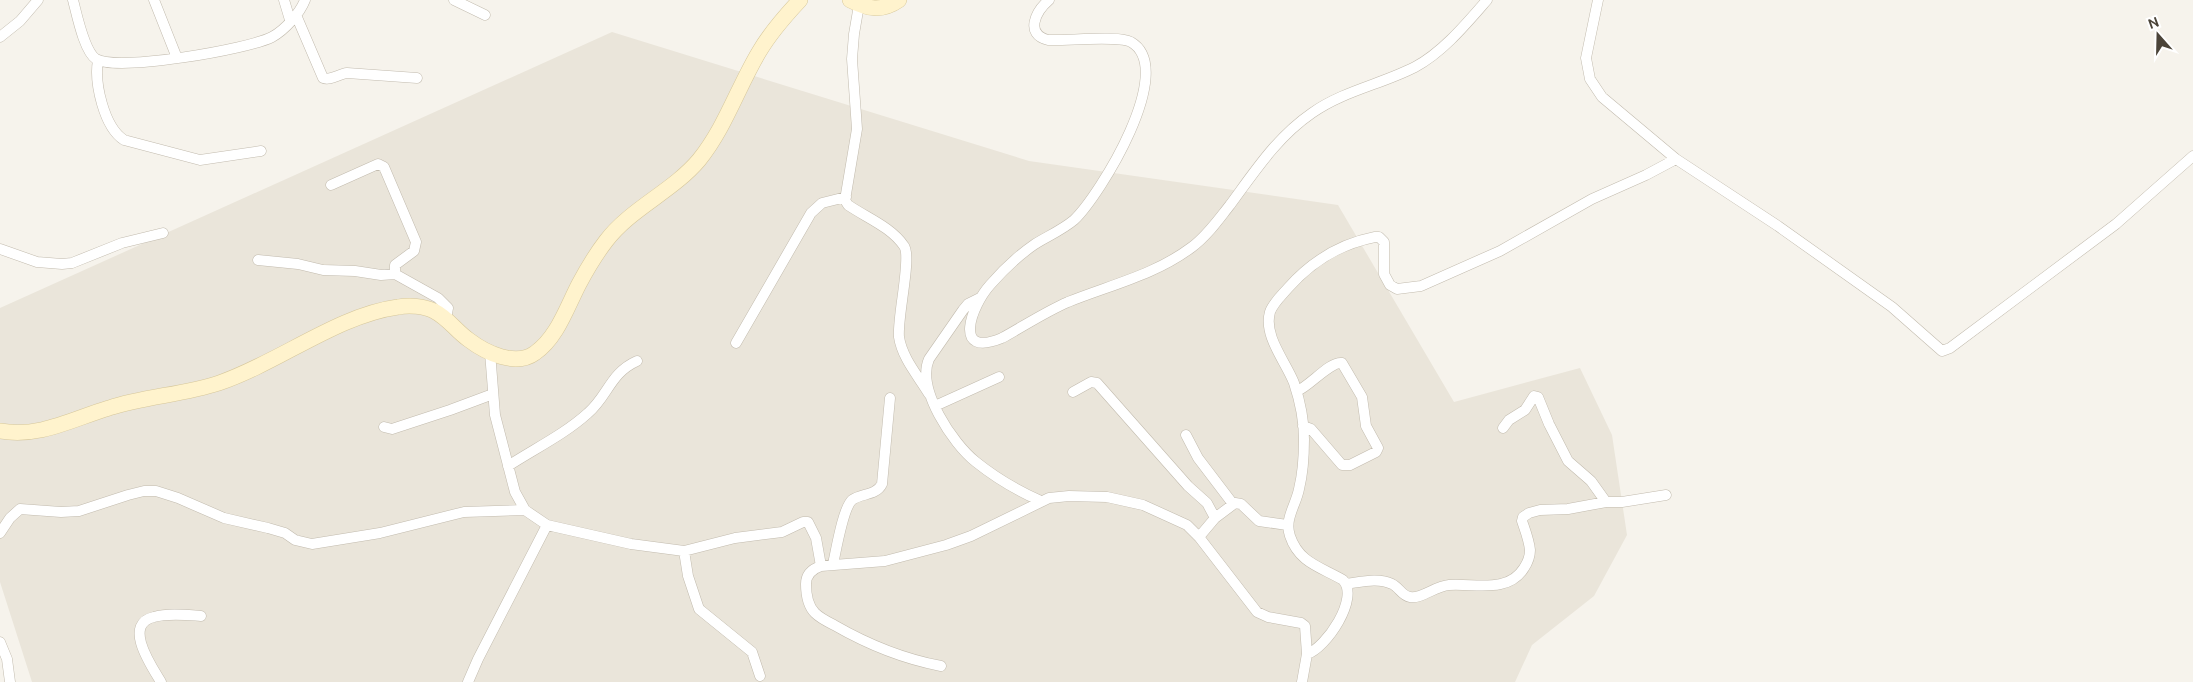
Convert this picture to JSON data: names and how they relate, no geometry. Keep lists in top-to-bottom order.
{
  "north": "top"
}
